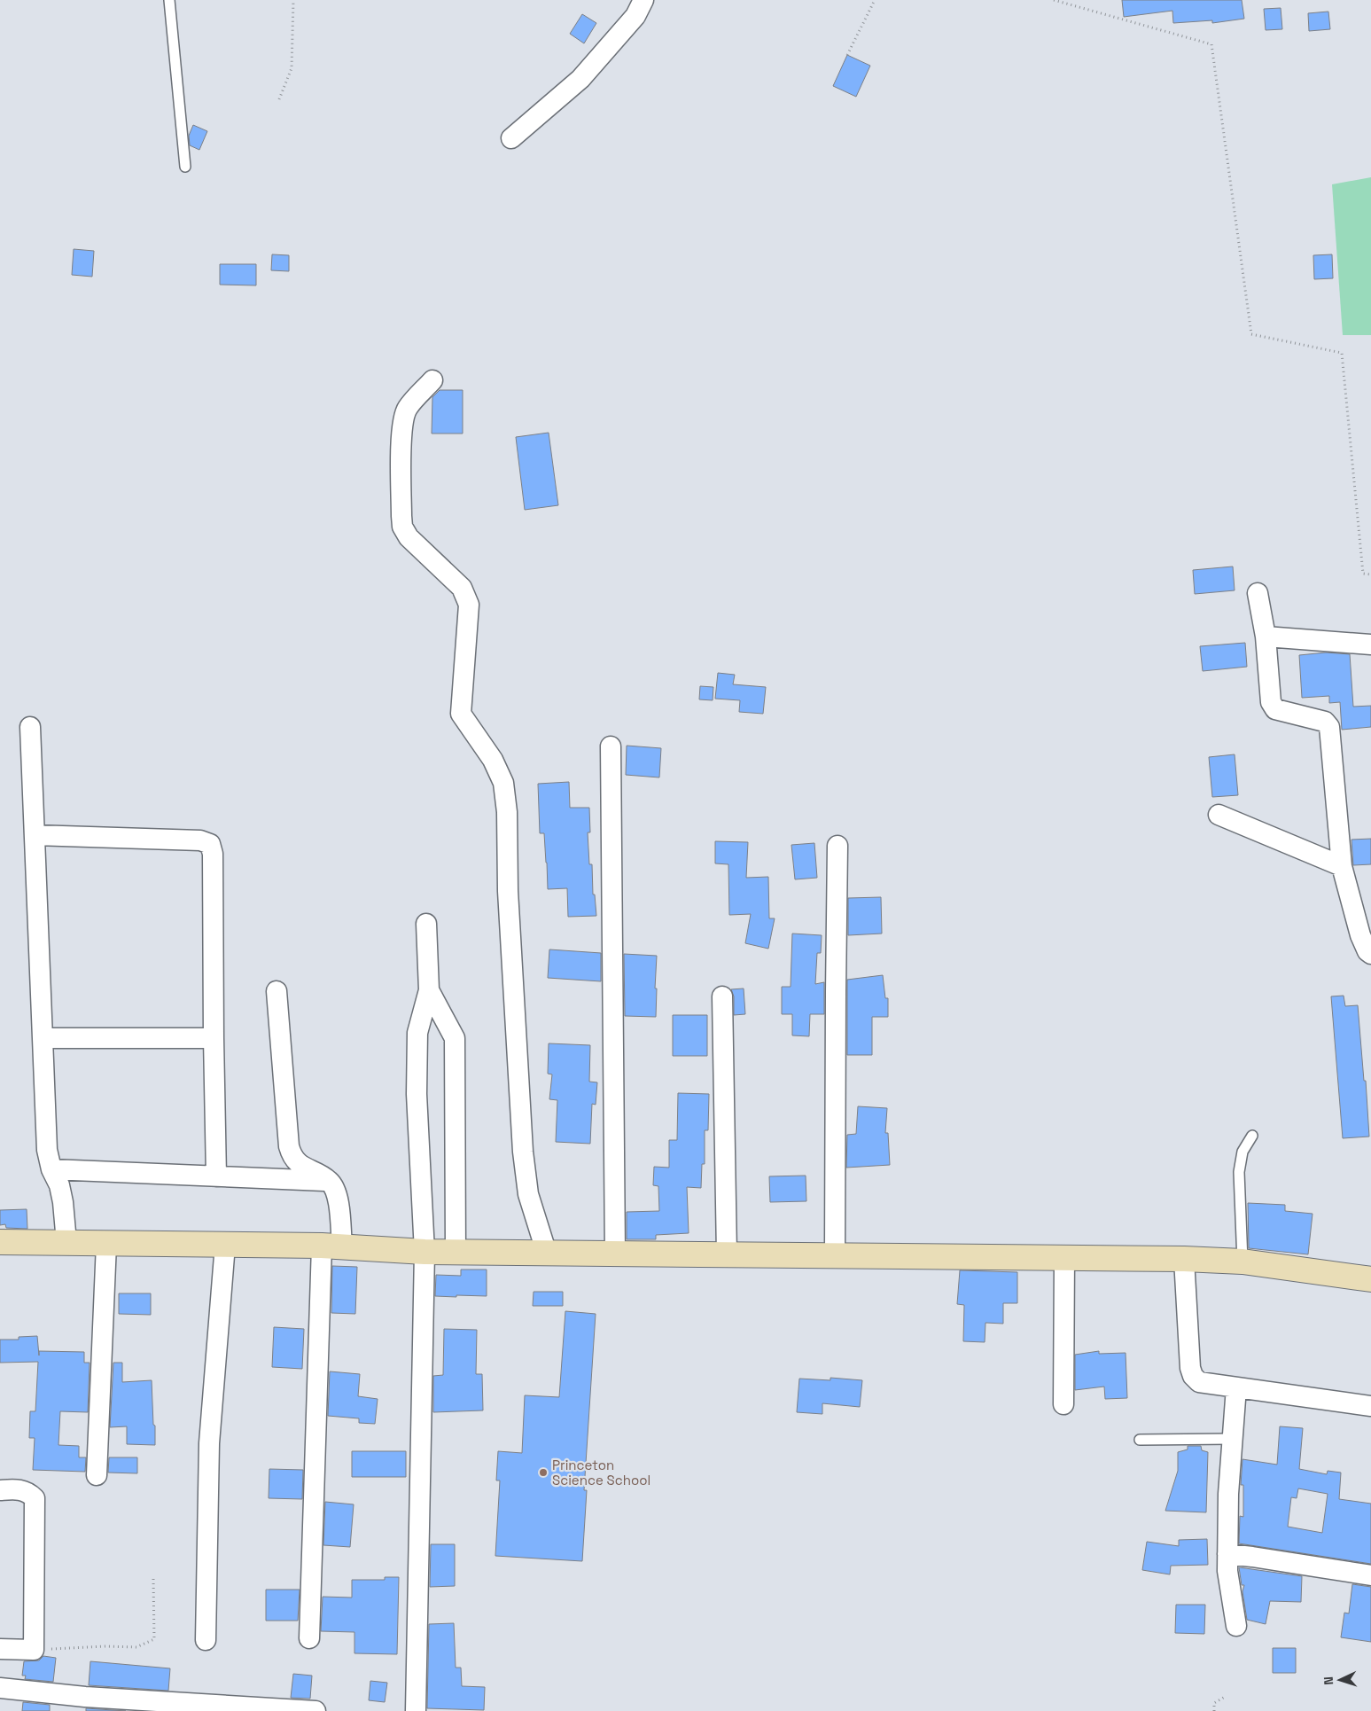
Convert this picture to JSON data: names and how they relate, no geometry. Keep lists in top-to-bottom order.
{
  "places": ["Princeton Science School"],
  "north": "left"
}
